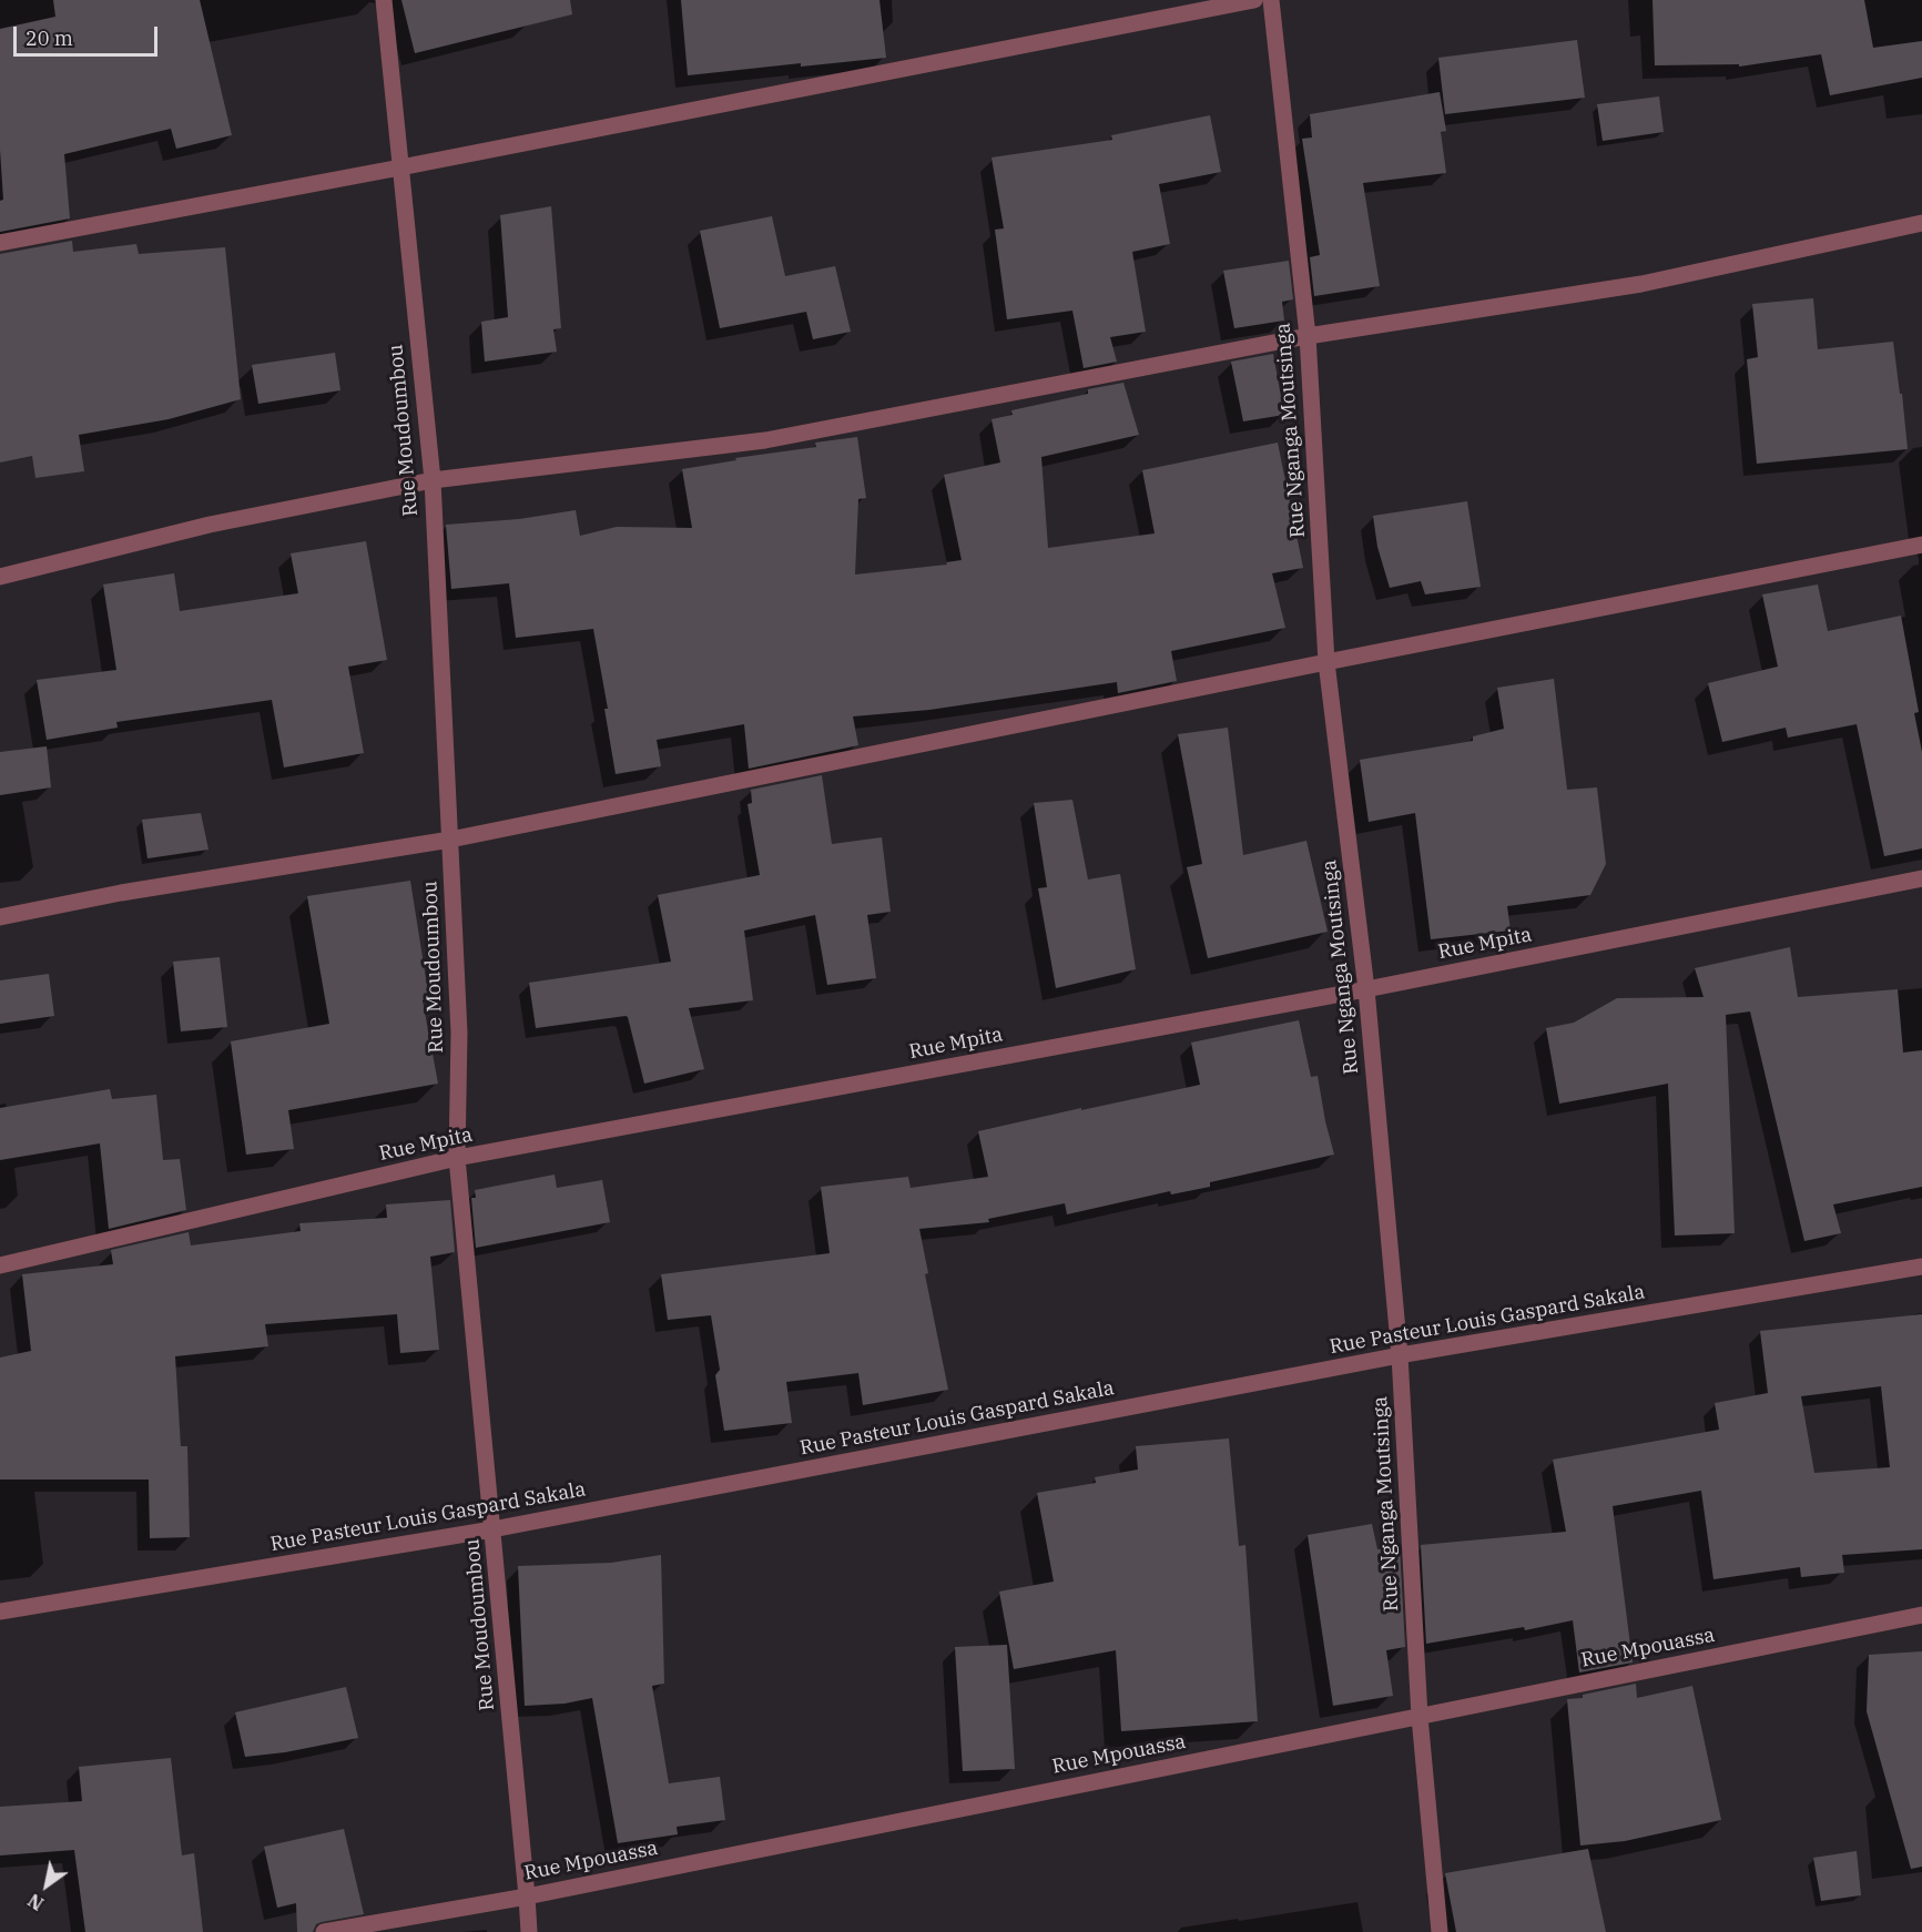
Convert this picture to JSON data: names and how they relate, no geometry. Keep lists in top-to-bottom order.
{
  "streets": {
    "street": [
      "Rue Moudoumbou",
      "Rue Nganga Moutsinga",
      "Rue Mpita",
      "Rue Pasteur Louis Gaspard Sakala",
      "Rue Mpouassa"
    ]
  },
  "crossings": [
    ["Rue Moudoumbou", "Rue Mpita"],
    ["Rue Moudoumbou", "Rue Pasteur Louis Gaspard Sakala"],
    ["Rue Moudoumbou", "Rue Mpouassa"],
    ["Rue Nganga Moutsinga", "Rue Mpita"],
    ["Rue Nganga Moutsinga", "Rue Pasteur Louis Gaspard Sakala"],
    ["Rue Nganga Moutsinga", "Rue Mpouassa"]
  ],
  "scale_bar": "20 m",
  "north": "bottom left"
}
